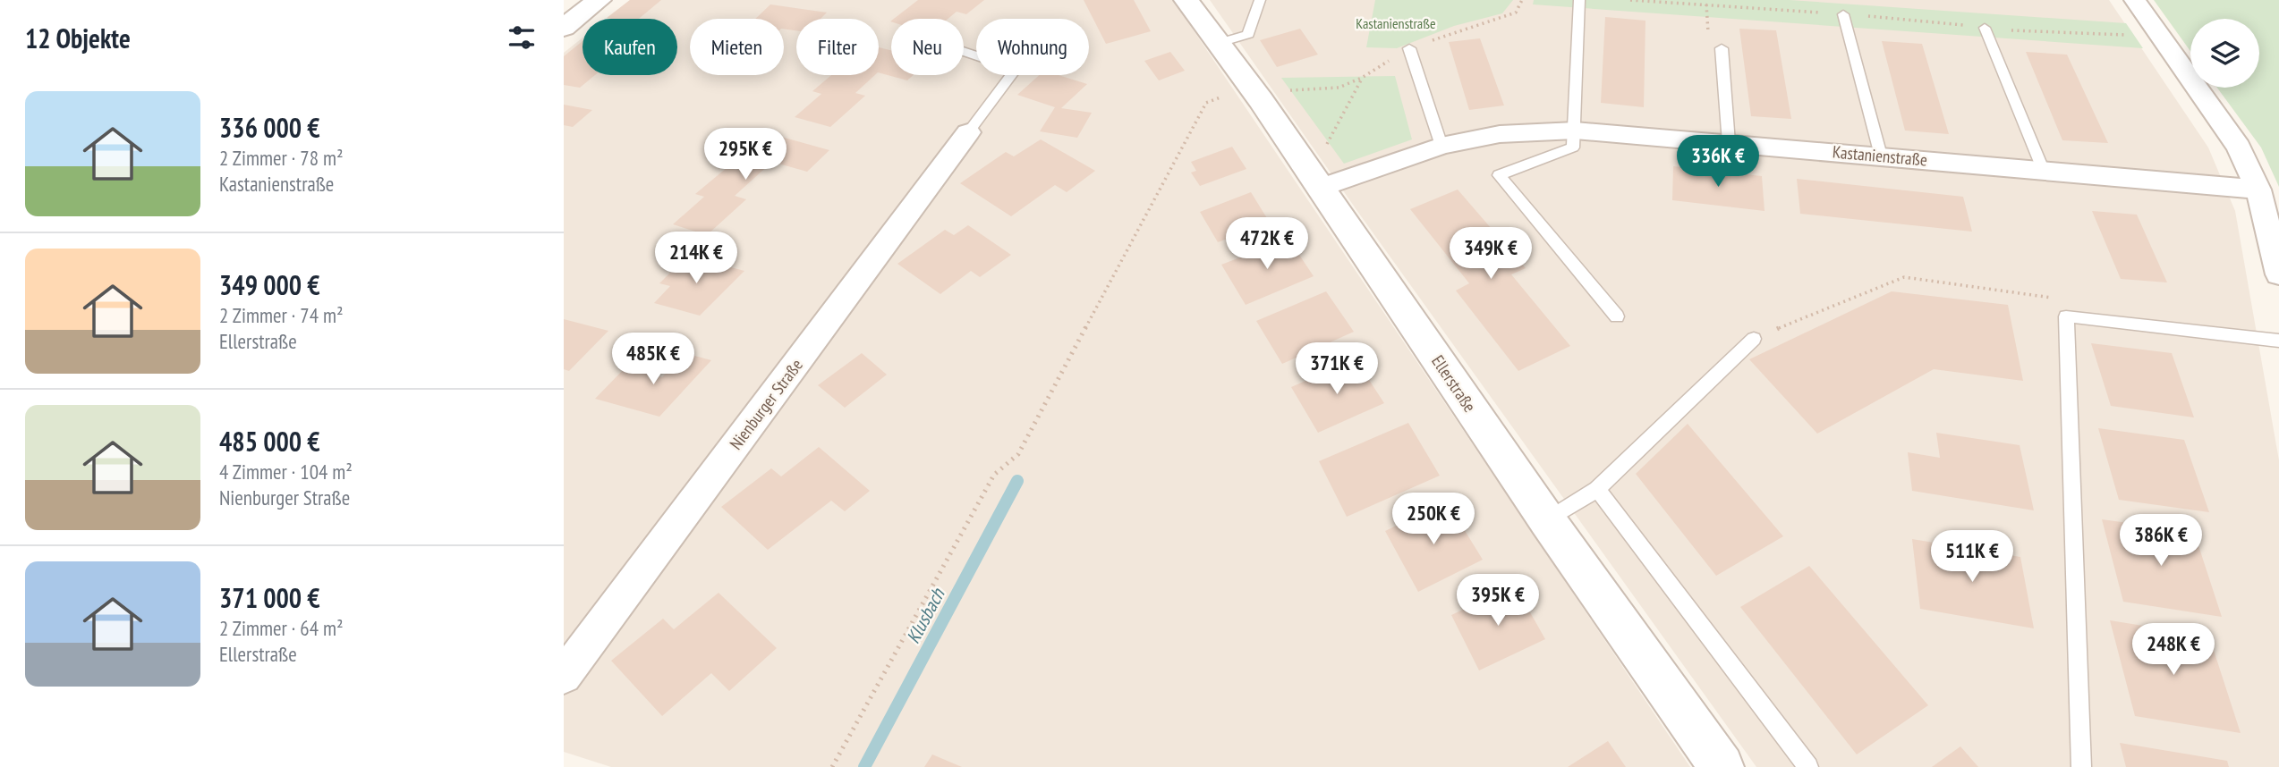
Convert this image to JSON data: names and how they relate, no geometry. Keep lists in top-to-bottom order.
{
  "streets": {
    "street": ["Kastanienstraße", "Ellerstraße", "Nienburger Straße"]
  },
  "crossings": [
    ["Kastanienstraße", "Ellerstraße"]
  ],
  "water": ["Klusbach"],
  "parks": ["Kastanienstraße"],
  "page": {
    "heading": "12 Objekte",
    "chip": [
      "Kaufen",
      "Mieten",
      "Filter",
      "Neu",
      "Wohnung"
    ],
    "list": [
      {
        "name": "336 000 €",
        "note": "2 Zimmer · 78 m² · Kastanienstraße"
      },
      {
        "name": "349 000 €",
        "note": "2 Zimmer · 74 m² · Ellerstraße"
      },
      {
        "name": "485 000 €",
        "note": "4 Zimmer · 104 m² · Nienburger Straße"
      },
      {
        "name": "371 000 €",
        "note": "2 Zimmer · 64 m² · Ellerstraße"
      }
    ],
    "price": [
      "295K €",
      "336K €",
      "472K €",
      "349K €",
      "214K €",
      "485K €",
      "371K €",
      "250K €",
      "386K €",
      "511K €",
      "395K €",
      "248K €"
    ]
  }
}
